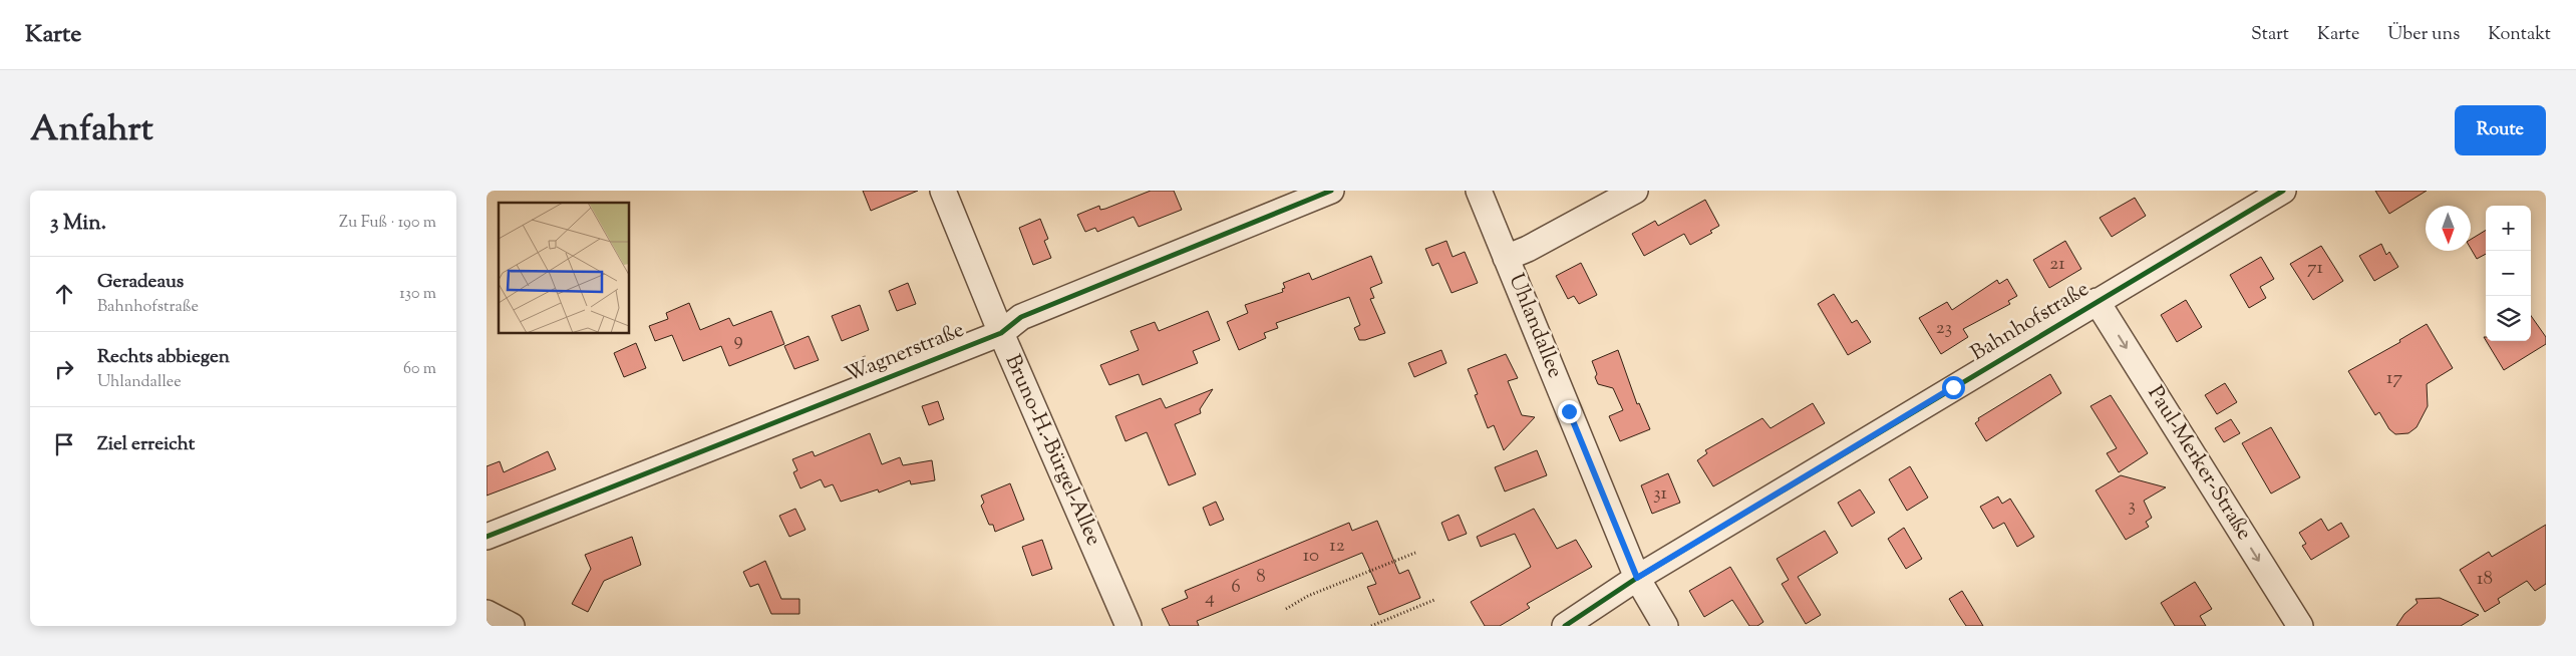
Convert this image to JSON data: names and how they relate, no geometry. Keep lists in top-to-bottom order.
{
  "streets": {
    "street": [
      "Bahnhofstraße",
      "Uhlandallee",
      "Wagnerstraße",
      "Bruno-H.-Bürgel-Allee",
      "Paul-Merker-Straße"
    ]
  },
  "crossings": [
    ["Bahnhofstraße", "Uhlandallee"],
    ["Bahnhofstraße", "Paul-Merker-Straße"],
    ["Wagnerstraße", "Bruno-H.-Bürgel-Allee"]
  ],
  "one_way": ["Paul-Merker-Straße"],
  "house_numbers": [
    "21",
    "71",
    "23",
    "9",
    "17",
    "31",
    "3",
    "12",
    "10",
    "8",
    "18",
    "6",
    "4"
  ],
  "north": "bottom",
  "page": {
    "header": "Karte",
    "nav": [
      "Start",
      "Karte",
      "Über uns",
      "Kontakt"
    ],
    "title": "Anfahrt",
    "buttons": "Route",
    "heading": ["3 Min.", "Zu Fuß · 190 m"],
    "map_buttons": ["+", "−"],
    "list": [
      ["Geradeaus", "Bahnhofstraße", "130 m"],
      ["Rechts abbiegen", "Uhlandallee", "60 m"],
      "Ziel erreicht"
    ]
  }
}
